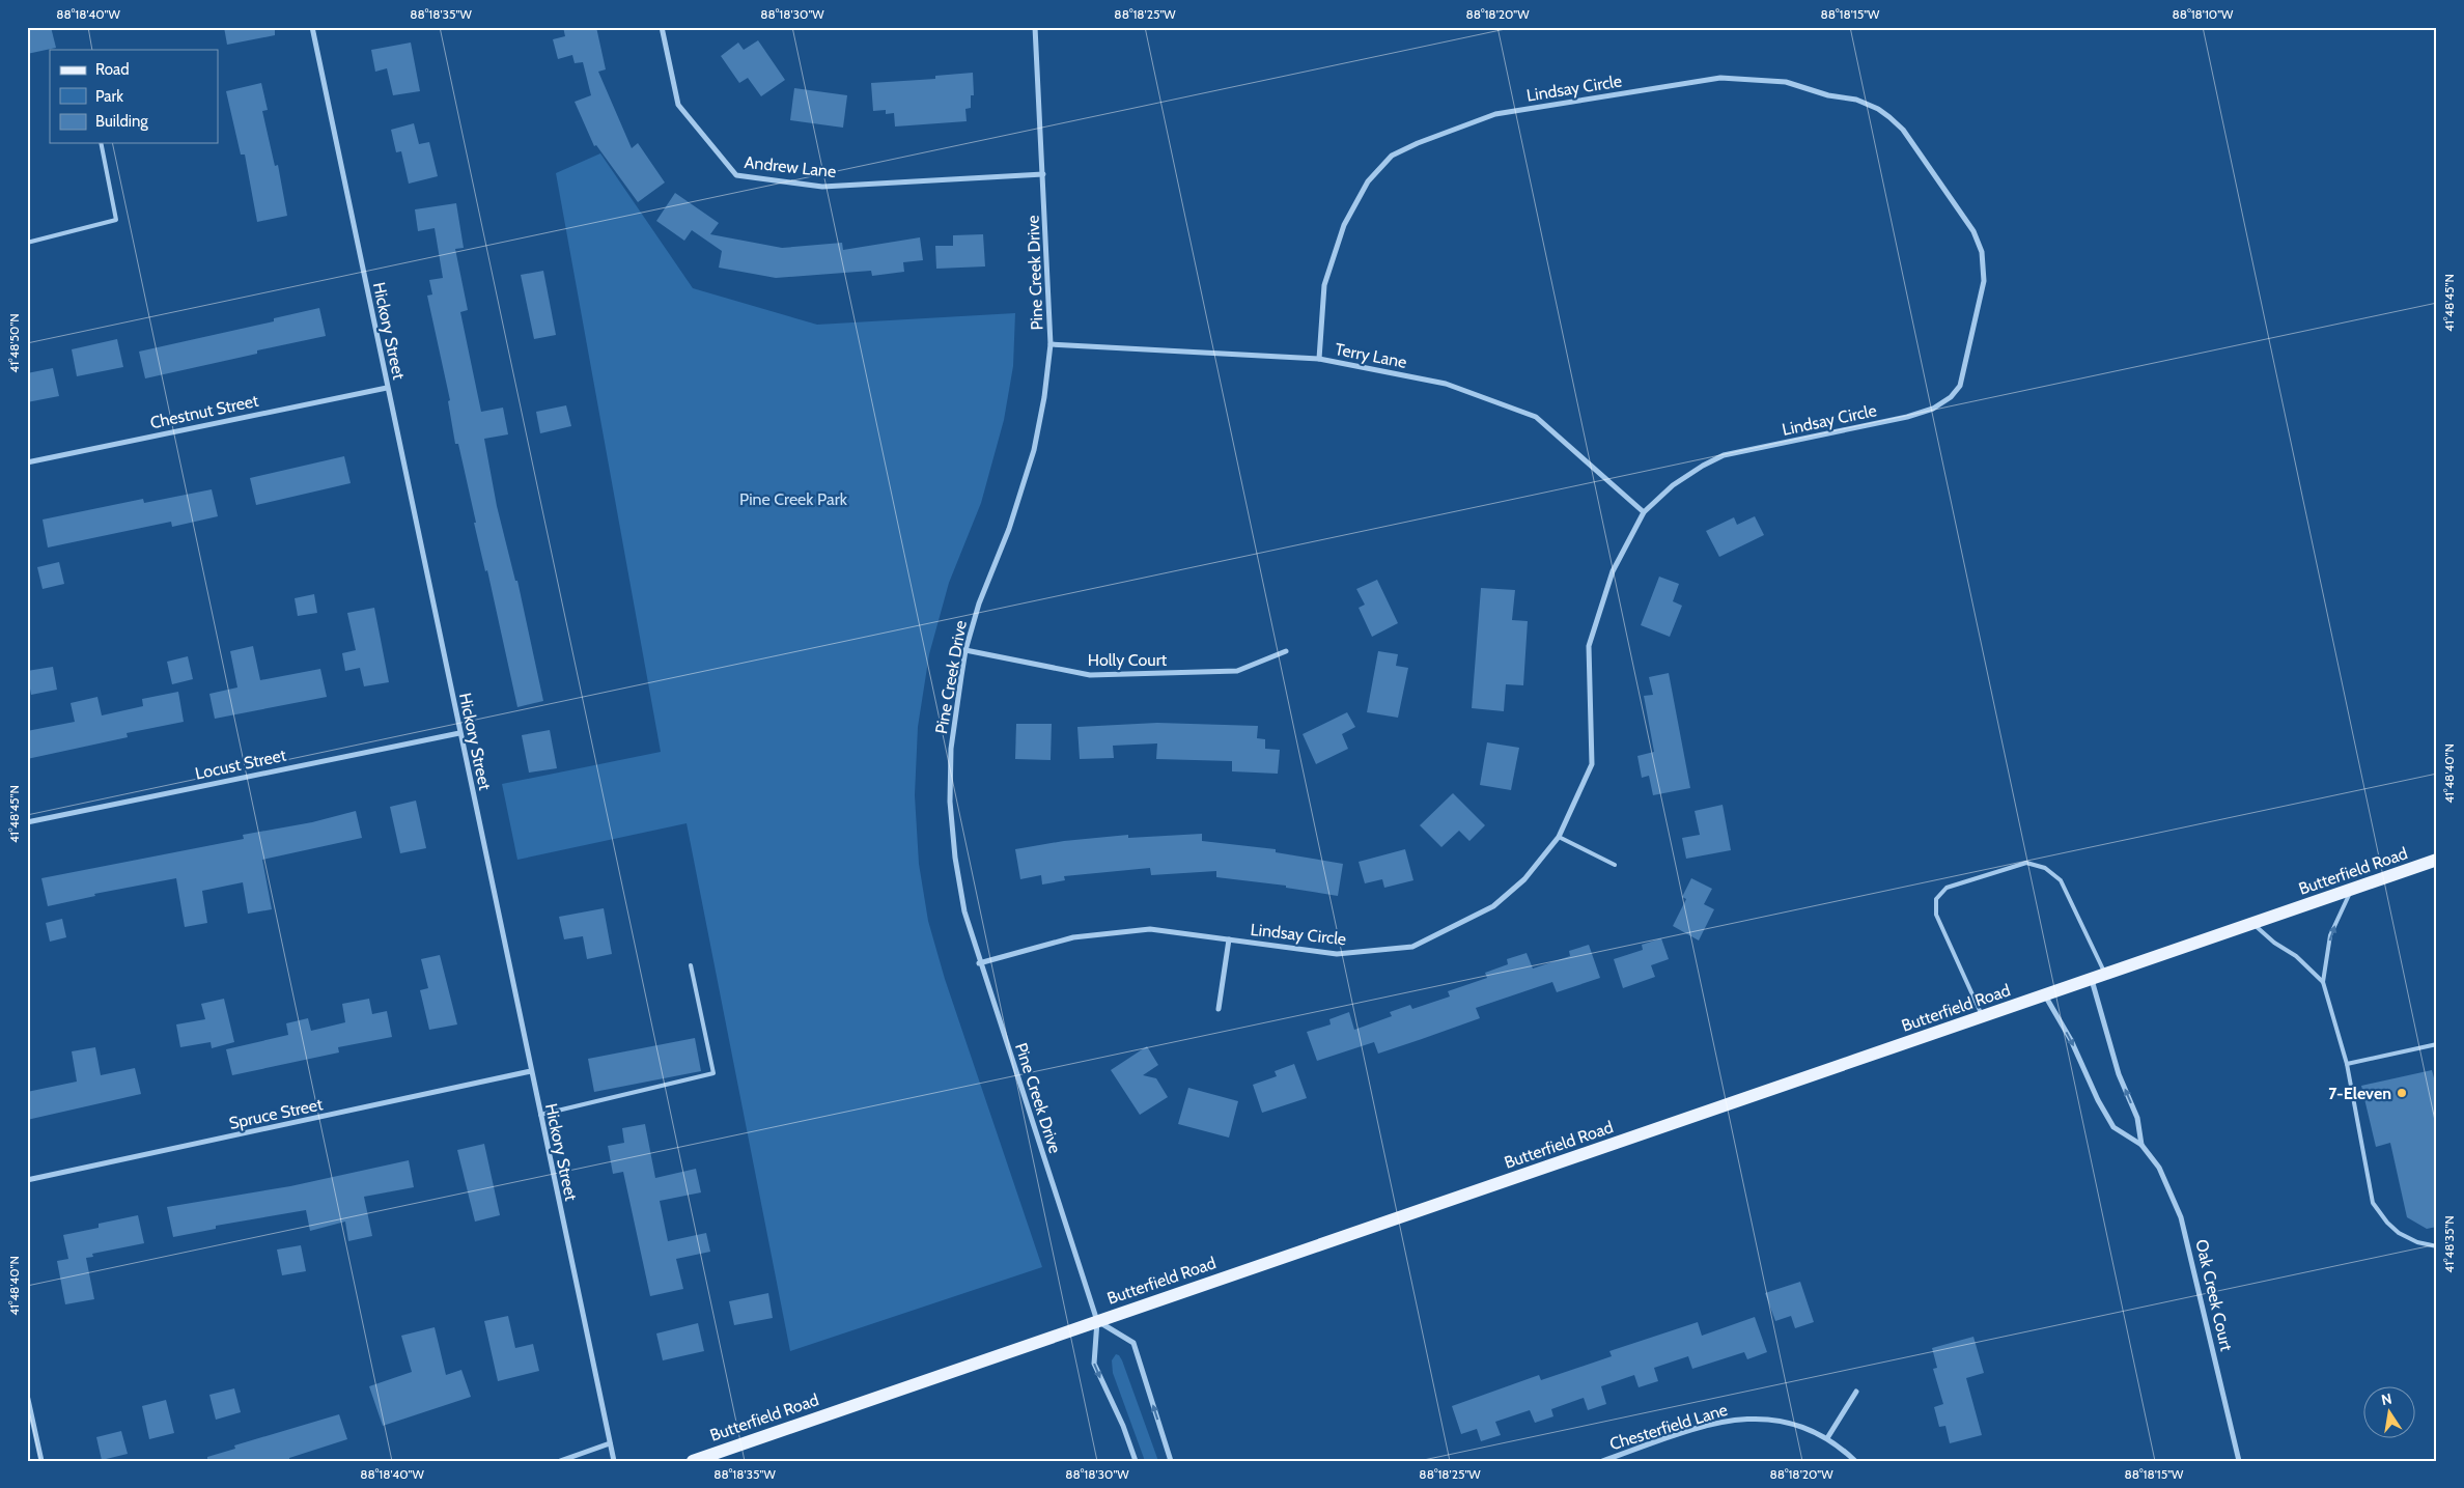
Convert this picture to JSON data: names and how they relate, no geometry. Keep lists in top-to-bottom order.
{
  "streets": {
    "main road": ["Butterfield Road"],
    "street": [
      "Lindsay Circle",
      "Andrew Lane",
      "Pine Creek Drive",
      "Hickory Street",
      "Terry Lane",
      "Chestnut Street",
      "Holly Court",
      "Locust Street",
      "Spruce Street",
      "Oak Creek Court",
      "Chesterfield Lane"
    ]
  },
  "crossings": [
    ["Lindsay Circle", "Pine Creek Drive"],
    ["Lindsay Circle", "Terry Lane"],
    ["Andrew Lane", "Pine Creek Drive"],
    ["Pine Creek Drive", "Terry Lane"],
    ["Pine Creek Drive", "Holly Court"],
    ["Pine Creek Drive", "Butterfield Road"],
    ["Hickory Street", "Chestnut Street"],
    ["Hickory Street", "Locust Street"],
    ["Hickory Street", "Spruce Street"],
    ["Butterfield Road", "Oak Creek Court"]
  ],
  "parks": ["Pine Creek Park"],
  "places": ["7-Eleven"],
  "legend": ["Road", "Park", "Building"],
  "north": "top",
  "coordinates": [
    "88°18'40\"W",
    "88°18'35\"W",
    "88°18'30\"W",
    "88°18'25\"W",
    "88°18'20\"W",
    "88°18'15\"W",
    "88°18'10\"W",
    "41°48'45\"N",
    "41°48'50\"N",
    "41°48'40\"N",
    "41°48'35\"N"
  ]
}
